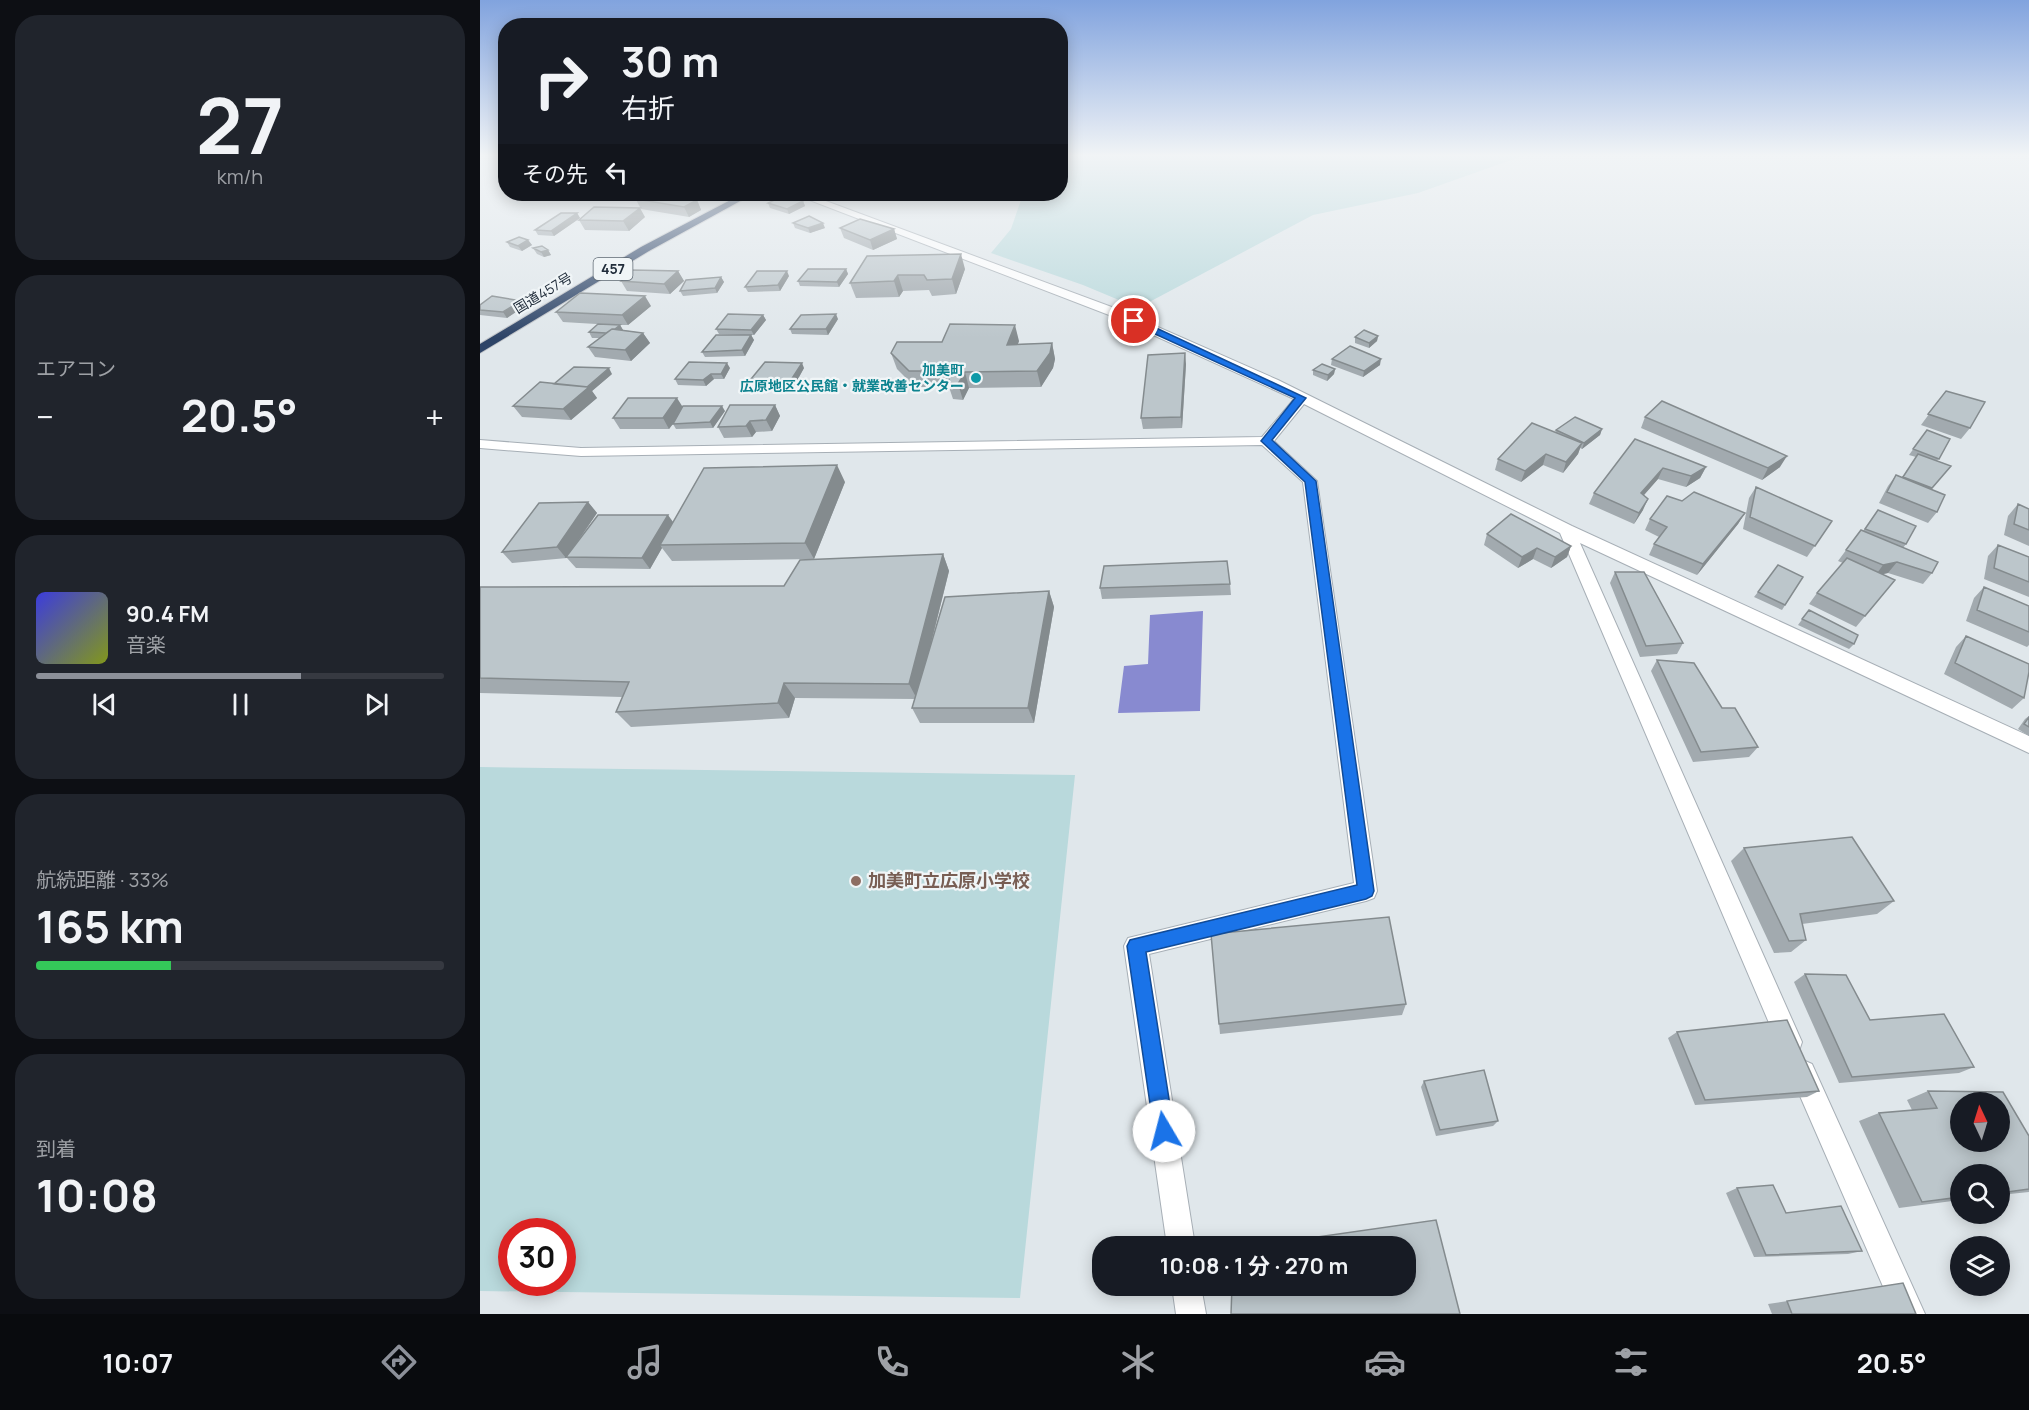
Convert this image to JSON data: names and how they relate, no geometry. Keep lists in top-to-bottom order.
{
  "streets": {
    "highway": ["457", "国道457号"]
  },
  "places": ["加美町 広原地区公民館・就業改善センター", "加美町立広原小学校"],
  "north": "top",
  "page": {
    "tile": [
      ["27", "km/h"],
      "エアコン",
      ["航続距離 · 33%", "165 km"],
      ["到着", "10:08"]
    ],
    "turn": ["30 m", "右折"],
    "then": "その先",
    "heat": ["−", "20.5°", "+"],
    "song": ["90.4 FM", "音楽"],
    "limit": "30",
    "trip": "10:08 · 1 分 · 270 m",
    "tabs": ["10:07", "20.5°"]
  }
}
